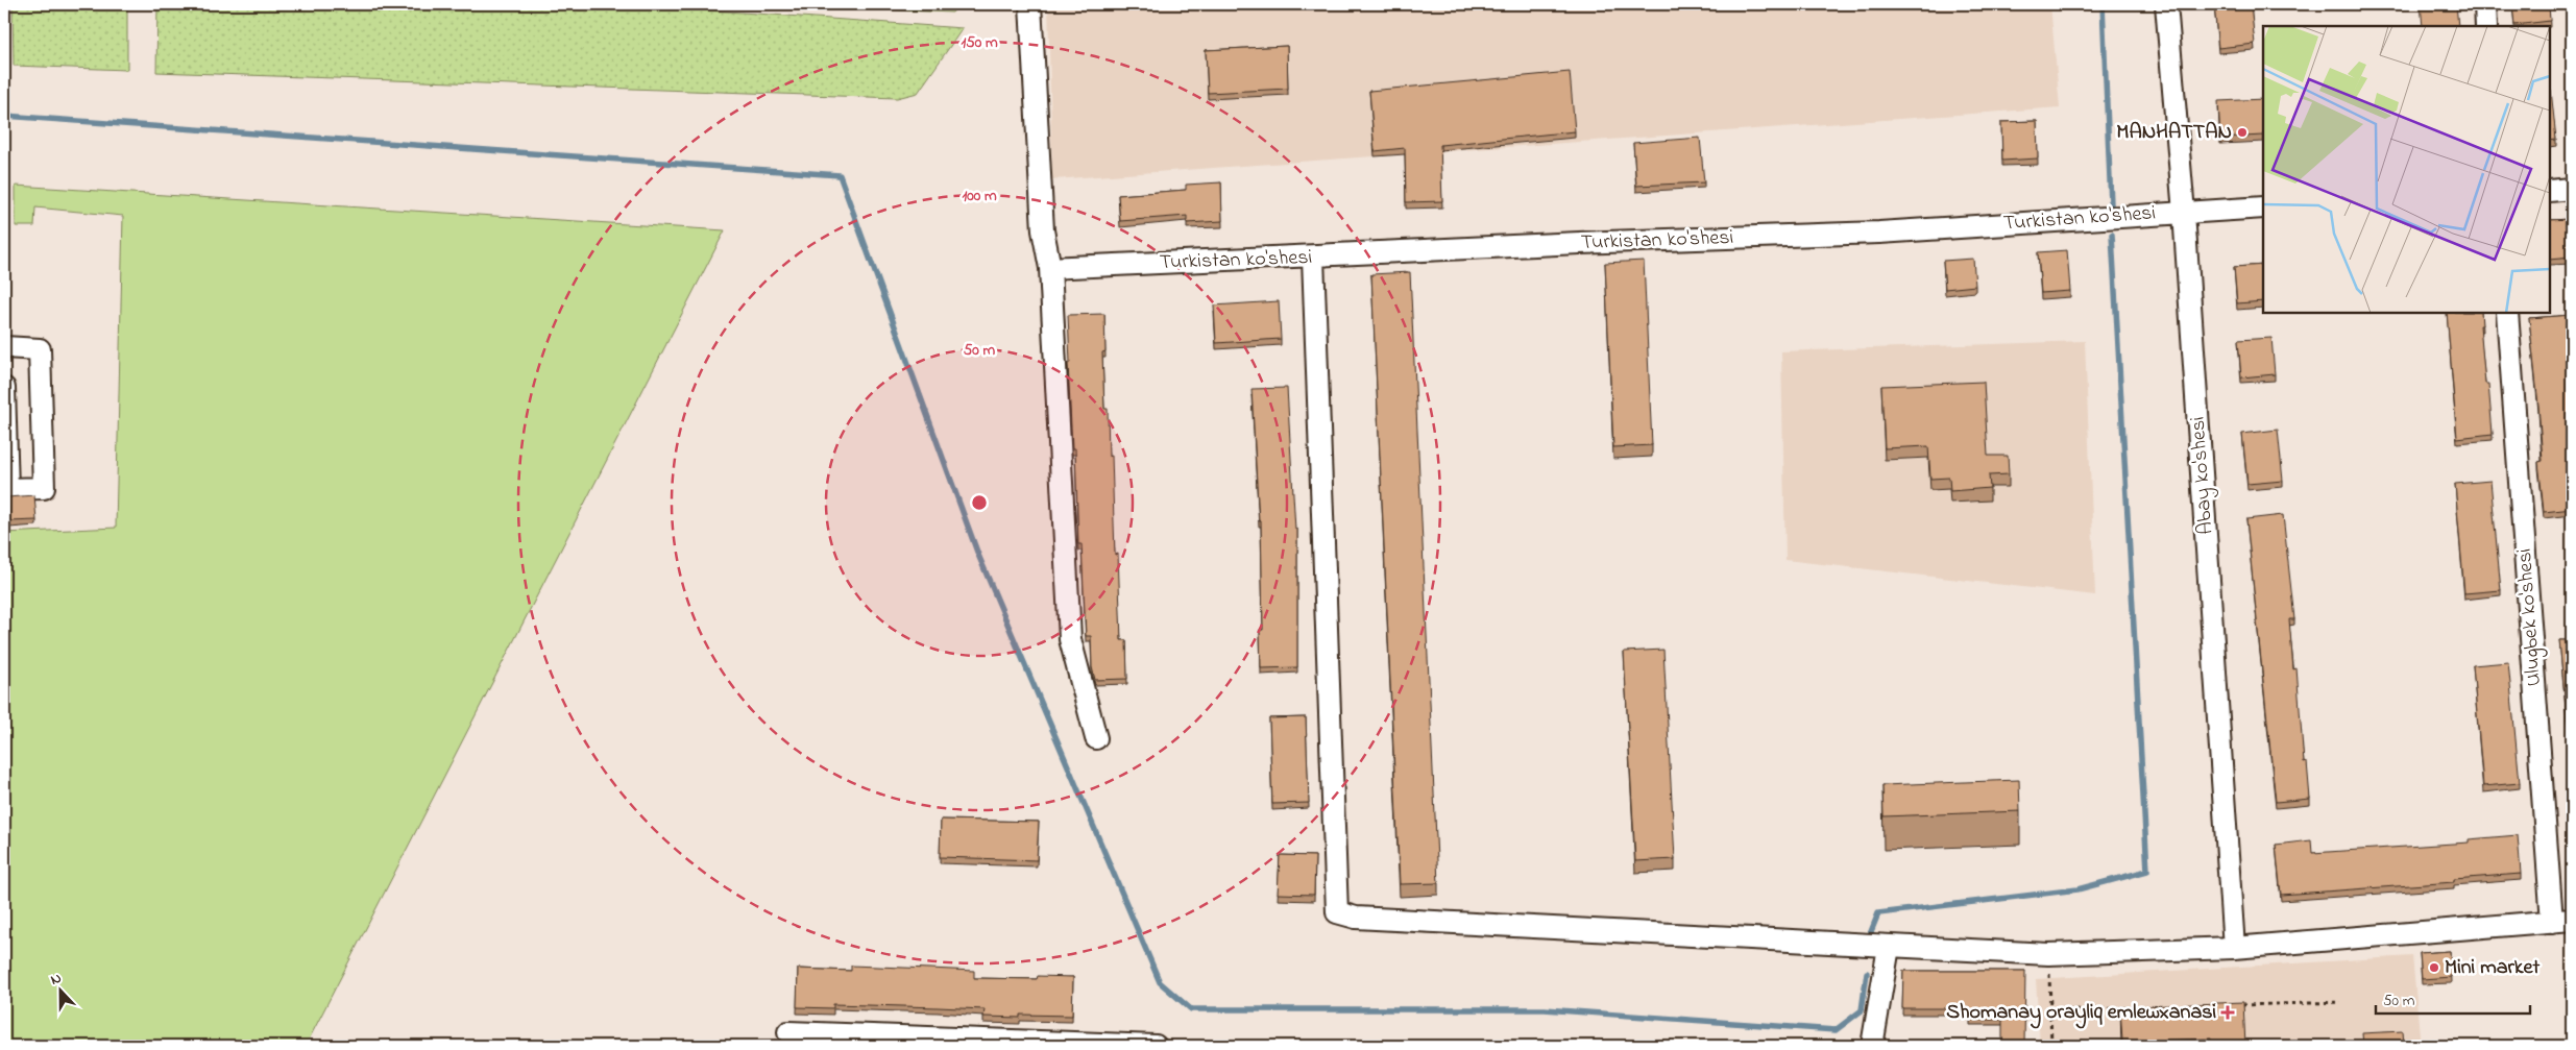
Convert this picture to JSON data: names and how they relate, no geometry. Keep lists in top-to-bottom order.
{
  "streets": {
    "street": ["Turkistan ko'shesi", "Abay ko'shesi", "Ulugbek ko'shesi"]
  },
  "crossings": [
    ["Turkistan ko'shesi", "Abay ko'shesi"]
  ],
  "places": {
    "other": ["MANHATTAN", "Mini market"],
    "health": ["Shomanay orayliq emlewxanasi"]
  },
  "scale_bar": "50 m",
  "north": "top",
  "rings": ["150 m", "100 m", "50 m"]
}
